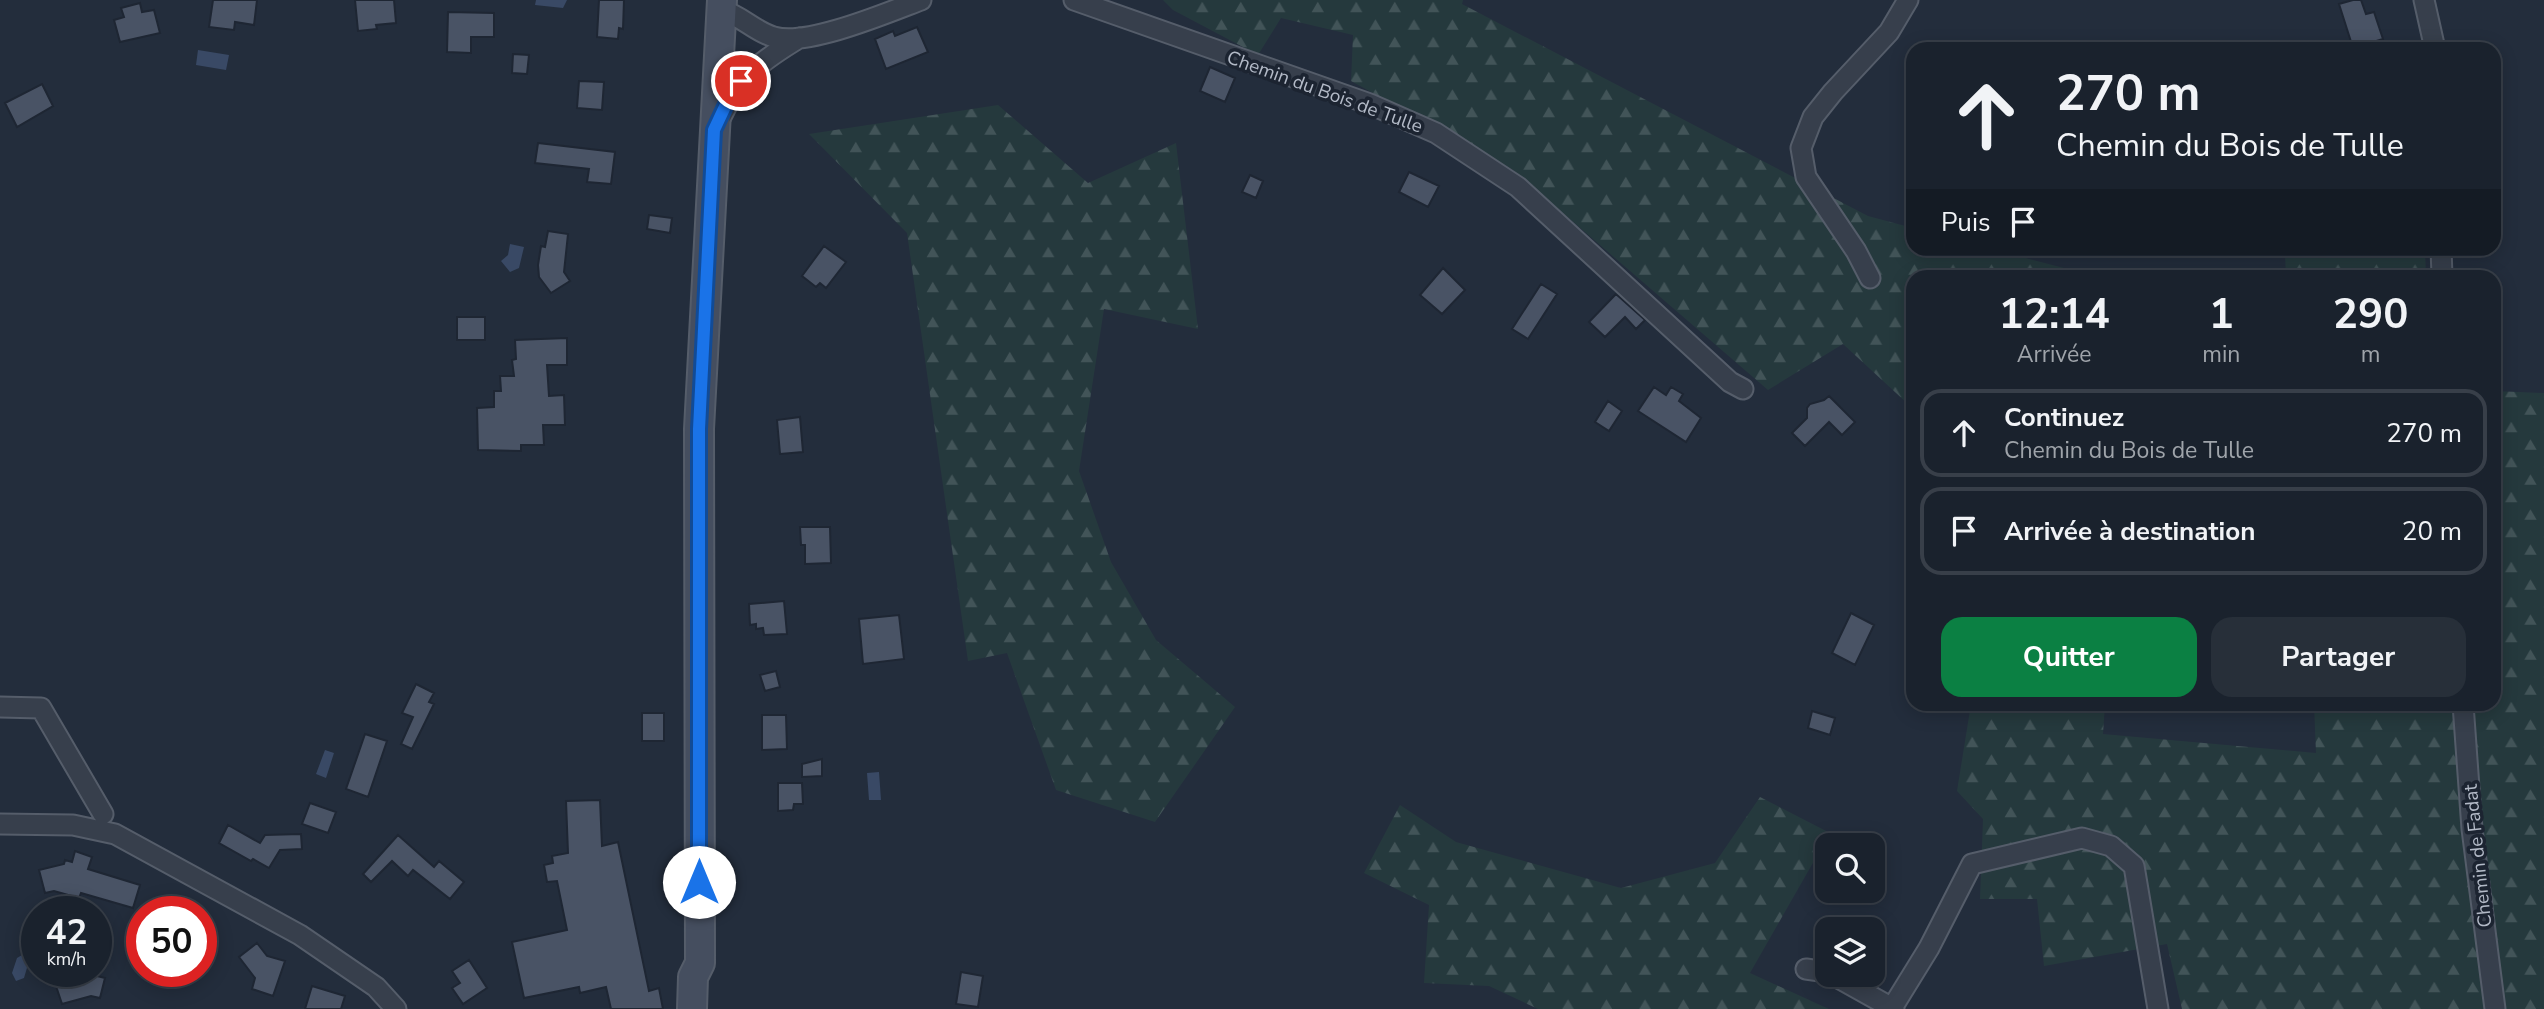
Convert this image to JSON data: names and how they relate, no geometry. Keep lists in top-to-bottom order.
{
  "streets": {
    "street": ["Chemin du Bois de Tulle", "Chemin de Fadat"]
  },
  "page": {
    "turn": ["270 m", "Chemin du Bois de Tulle"],
    "then": "Puis",
    "eta": [
      "12:14",
      "Arrivée",
      "1",
      "min",
      "290",
      "m"
    ],
    "list": [
      {
        "name": "Continuez",
        "note": "Chemin du Bois de Tulle",
        "value": "270 m"
      },
      {
        "name": "Arrivée à destination",
        "value": "20 m"
      }
    ],
    "buttons": ["Quitter", "Partager"],
    "speed": "42 km/h",
    "limit": "50"
  }
}
